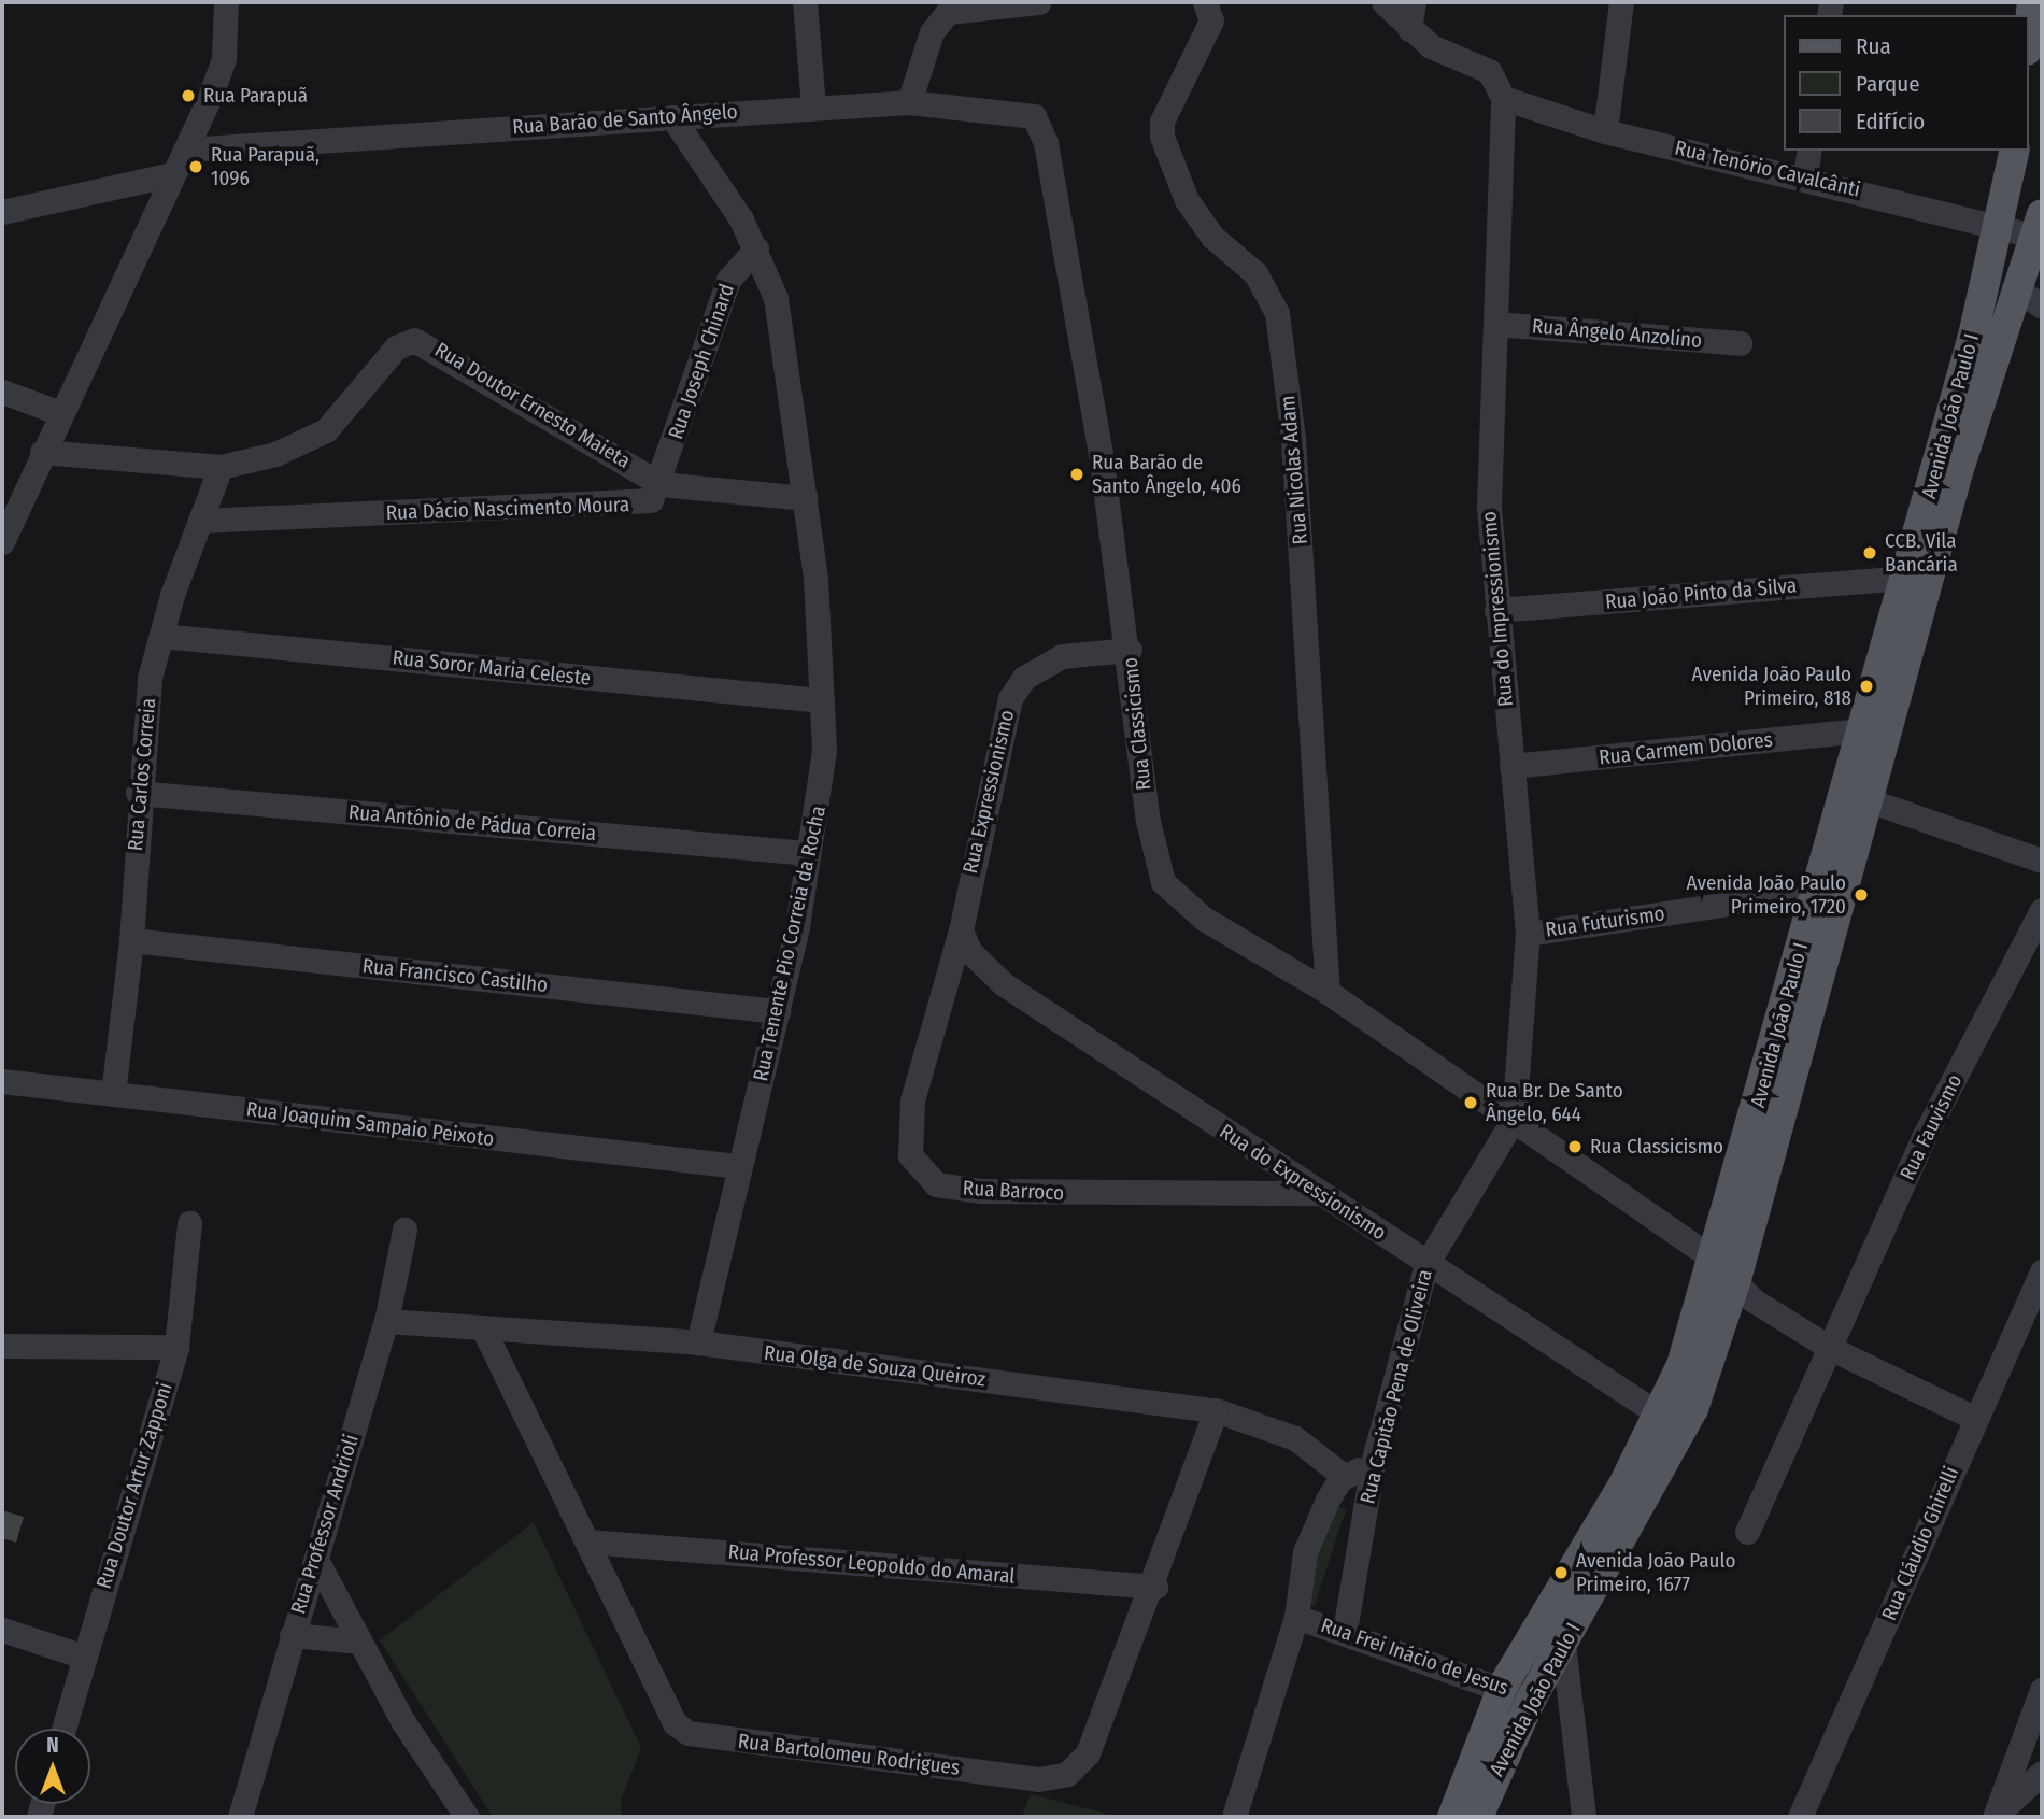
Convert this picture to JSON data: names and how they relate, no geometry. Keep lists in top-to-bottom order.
{
  "streets": {
    "main road": ["Avenida João Paulo I"],
    "street": [
      "Rua Barão de Santo Ângelo",
      "Rua Tenório Cavalcânti",
      "Rua Ângelo Anzolino",
      "Rua Joseph Chinard",
      "Rua Doutor Ernesto Maieta",
      "Rua Nicolas Adam",
      "Rua Dácio Nascimento Moura",
      "Rua João Pinto da Silva",
      "Rua do Impressionismo",
      "Rua Soror Maria Celeste",
      "Rua Classicismo",
      "Rua Carmem Dolores",
      "Rua Carlos Correia",
      "Rua Expressionismo",
      "Rua Antônio de Pádua Correia",
      "Rua Futurismo",
      "Rua Tenente Pio Correia da Rocha",
      "Rua Francisco Castilho",
      "Rua Joaquim Sampaio Peixoto",
      "Rua Fauvismo",
      "Rua do Expressionismo",
      "Rua Barroco",
      "Rua Olga de Souza Queiroz",
      "Rua Capitão Pena de Oliveira",
      "Rua Doutor Artur Zapponi",
      "Rua Professor Andrioli",
      "Rua Cláudio Ghirelli",
      "Rua Professor Leopoldo do Amaral",
      "Rua Frei Inácio de Jesus",
      "Rua Bartolomeu Rodrigues"
    ]
  },
  "crossings": [
    ["Rua Barão de Santo Ângelo", "Rua Classicismo"],
    ["Rua Barão de Santo Ângelo", "Rua Tenente Pio Correia da Rocha"],
    ["Rua Tenório Cavalcânti", "Avenida João Paulo I"],
    ["Rua Tenório Cavalcânti", "Rua do Impressionismo"],
    ["Rua Ângelo Anzolino", "Rua do Impressionismo"],
    ["Rua Joseph Chinard", "Rua Doutor Ernesto Maieta"],
    ["Rua Joseph Chinard", "Rua Dácio Nascimento Moura"],
    ["Rua Joseph Chinard", "Rua Tenente Pio Correia da Rocha"],
    ["Rua Doutor Ernesto Maieta", "Rua Dácio Nascimento Moura"],
    ["Rua Doutor Ernesto Maieta", "Rua Carlos Correia"],
    ["Avenida João Paulo I", "Rua João Pinto da Silva"],
    ["Avenida João Paulo I", "Rua Classicismo"],
    ["Avenida João Paulo I", "Rua Carmem Dolores"],
    ["Avenida João Paulo I", "Rua Futurismo"],
    ["Avenida João Paulo I", "Rua do Expressionismo"],
    ["Avenida João Paulo I", "Rua Frei Inácio de Jesus"],
    ["Rua Nicolas Adam", "Rua Classicismo"],
    ["Rua Dácio Nascimento Moura", "Rua Carlos Correia"],
    ["Rua João Pinto da Silva", "Rua do Impressionismo"],
    ["Rua do Impressionismo", "Rua Classicismo"],
    ["Rua do Impressionismo", "Rua Carmem Dolores"],
    ["Rua do Impressionismo", "Rua Futurismo"],
    ["Rua do Impressionismo", "Rua Capitão Pena de Oliveira"],
    ["Rua Soror Maria Celeste", "Rua Carlos Correia"],
    ["Rua Soror Maria Celeste", "Rua Tenente Pio Correia da Rocha"],
    ["Rua Classicismo", "Rua Expressionismo"],
    ["Rua Classicismo", "Rua Fauvismo"],
    ["Rua Classicismo", "Rua Capitão Pena de Oliveira"],
    ["Rua Classicismo", "Rua Cláudio Ghirelli"],
    ["Rua Carlos Correia", "Rua Antônio de Pádua Correia"],
    ["Rua Carlos Correia", "Rua Francisco Castilho"],
    ["Rua Carlos Correia", "Rua Joaquim Sampaio Peixoto"],
    ["Rua Expressionismo", "Rua do Expressionismo"],
    ["Rua Expressionismo", "Rua Barroco"],
    ["Rua Antônio de Pádua Correia", "Rua Tenente Pio Correia da Rocha"],
    ["Rua Tenente Pio Correia da Rocha", "Rua Francisco Castilho"],
    ["Rua Tenente Pio Correia da Rocha", "Rua Joaquim Sampaio Peixoto"],
    ["Rua Tenente Pio Correia da Rocha", "Rua Olga de Souza Queiroz"],
    ["Rua do Expressionismo", "Rua Barroco"],
    ["Rua do Expressionismo", "Rua Capitão Pena de Oliveira"],
    ["Rua Olga de Souza Queiroz", "Rua Professor Andrioli"],
    ["Rua Olga de Souza Queiroz", "Rua Bartolomeu Rodrigues"],
    ["Rua Capitão Pena de Oliveira", "Rua Frei Inácio de Jesus"],
    ["Rua Professor Leopoldo do Amaral", "Rua Bartolomeu Rodrigues"]
  ],
  "places": [
    "Rua Parapuã",
    "Rua Parapuã, 1096",
    "Rua Barão de Santo Ângelo, 406",
    "CCB. Vila Bancária",
    "Avenida João Paulo Primeiro, 818",
    "Avenida João Paulo Primeiro, 1720",
    "Rua Br. De Santo Ângelo, 644",
    "Rua Classicismo",
    "Avenida João Paulo Primeiro, 1677"
  ],
  "legend": ["Rua", "Parque", "Edifício"],
  "north": "top"
}
